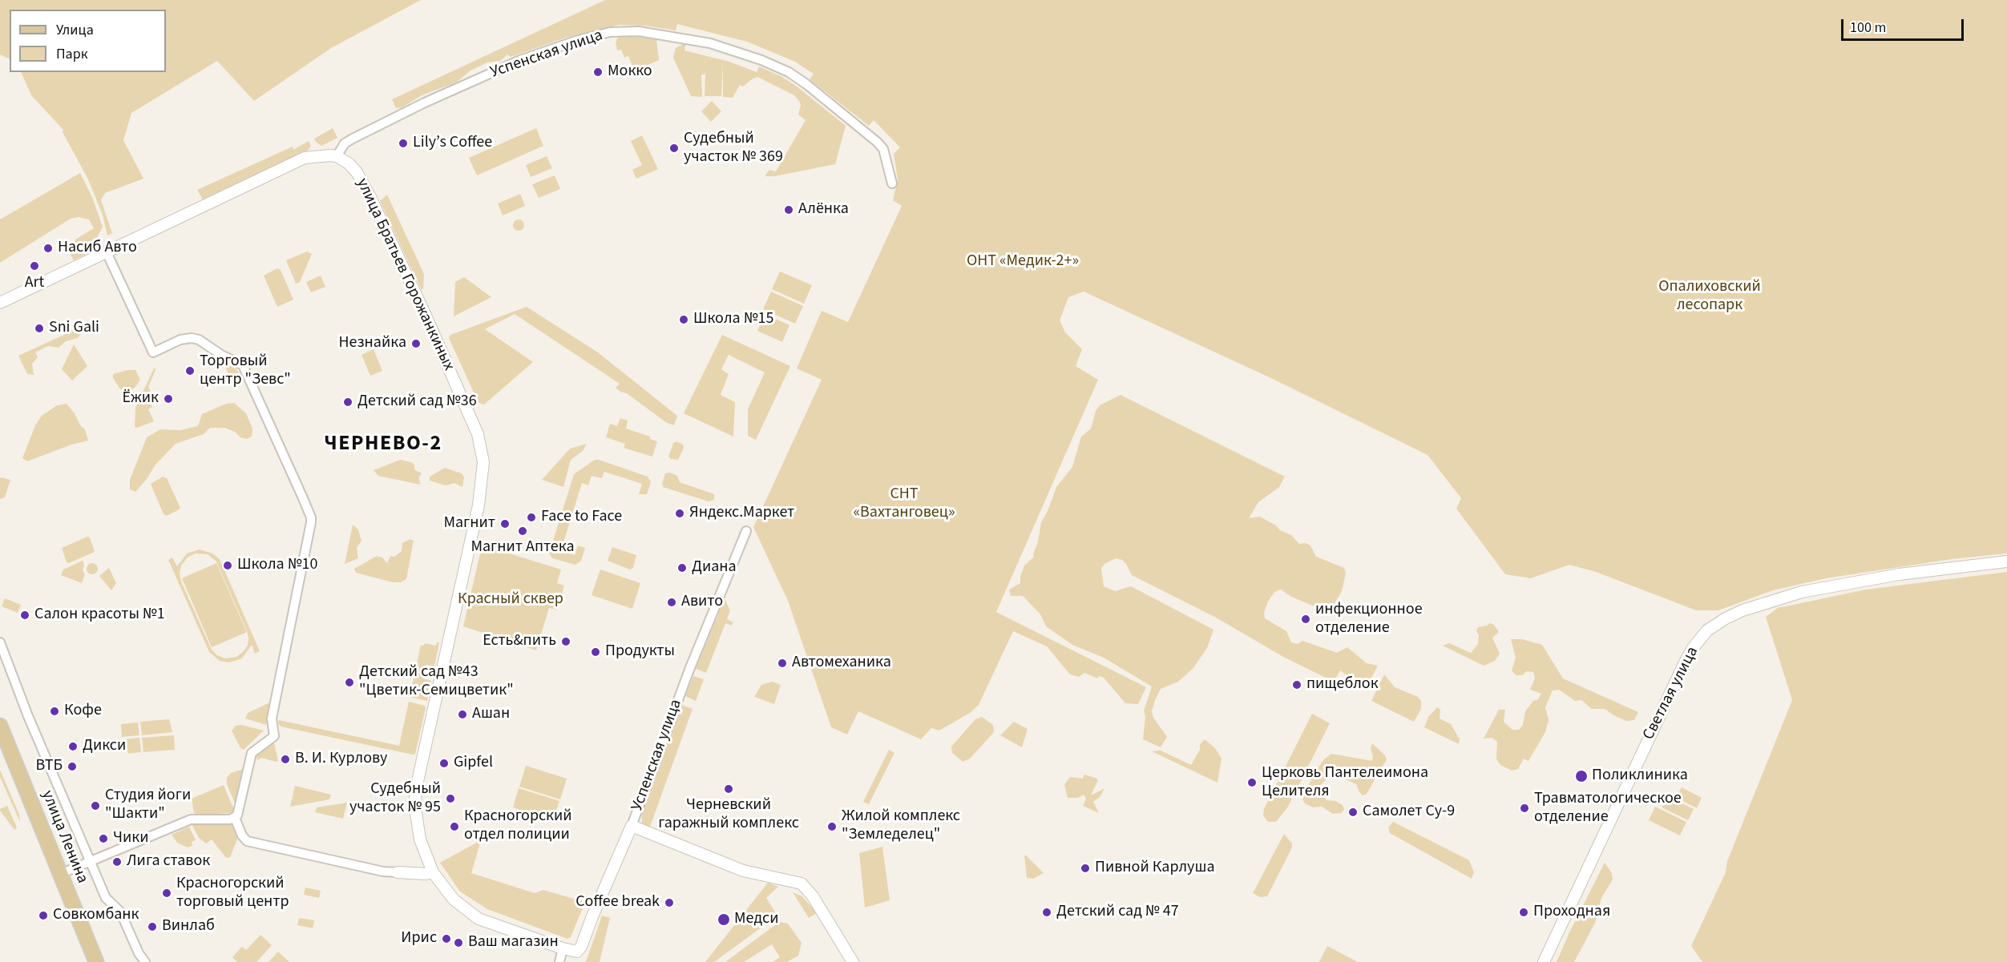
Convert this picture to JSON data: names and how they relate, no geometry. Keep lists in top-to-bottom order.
{
  "streets": {
    "main road": ["улица Ленина"],
    "street": ["Успенская улица", "улица Братьев Горожанкиных", "Светлая улица"]
  },
  "crossings": [
    ["Успенская улица", "улица Братьев Горожанкиных"]
  ],
  "districts": ["ЧЕРНЕВО-2"],
  "parks": [
    "ОНТ «Медик-2+»",
    "Опалиховский лесопарк",
    "СНТ «Вахтанговец»",
    "Красный сквер"
  ],
  "places": [
    "Мокко",
    "Lily’s Coffee",
    "Судебный участок № 369",
    "Алёнка",
    "Насиб Авто",
    "Art",
    "Школа №15",
    "Sni Gali",
    "Незнайка",
    "Торговый центр \"Зевс\"",
    "Ёжик",
    "Детский сад №36",
    "Яндекс.Маркет",
    "Face to Face",
    "Магнит",
    "Магнит Аптека",
    "Школа №10",
    "Диана",
    "Авито",
    "Салон красоты №1",
    "инфекционное отделение",
    "Есть&пить",
    "Продукты",
    "Автомеханика",
    "Детский сад №43 \"Цветик-Семицветик\"",
    "пищеблок",
    "Кофе",
    "Ашан",
    "Дикси",
    "В. И. Курлову",
    "Gipfel",
    "ВТБ",
    "Поликлиника",
    "Церковь Пантелеимона Целителя",
    "Черневский гаражный комплекс",
    "Судебный участок № 95",
    "Студия йоги \"Шакти\"",
    "Травматологическое отделение",
    "Самолет Су-9",
    "Красногорский отдел полиции",
    "Жилой комплекс \"Земледелец\"",
    "Чики",
    "Лига ставок",
    "Пивной Карлуша",
    "Красногорский торговый центр",
    "Coffee break",
    "Детский сад № 47",
    "Проходная",
    "Совкомбанк",
    "Медси",
    "Винлаб",
    "Ирис",
    "Ваш магазин"
  ],
  "legend": ["Улица", "Парк"],
  "scale_bar": "100 m"
}
